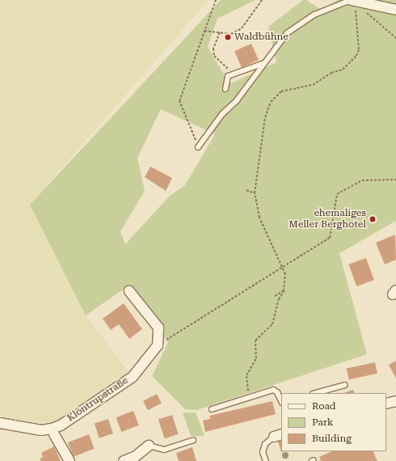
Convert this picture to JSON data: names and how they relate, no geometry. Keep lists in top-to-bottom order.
{
  "streets": {
    "street": ["Klöntrupstraße"]
  },
  "places": ["Waldbühne", "ehemaliges Meller Berghotel"],
  "legend": ["Road", "Park", "Building"]
}
